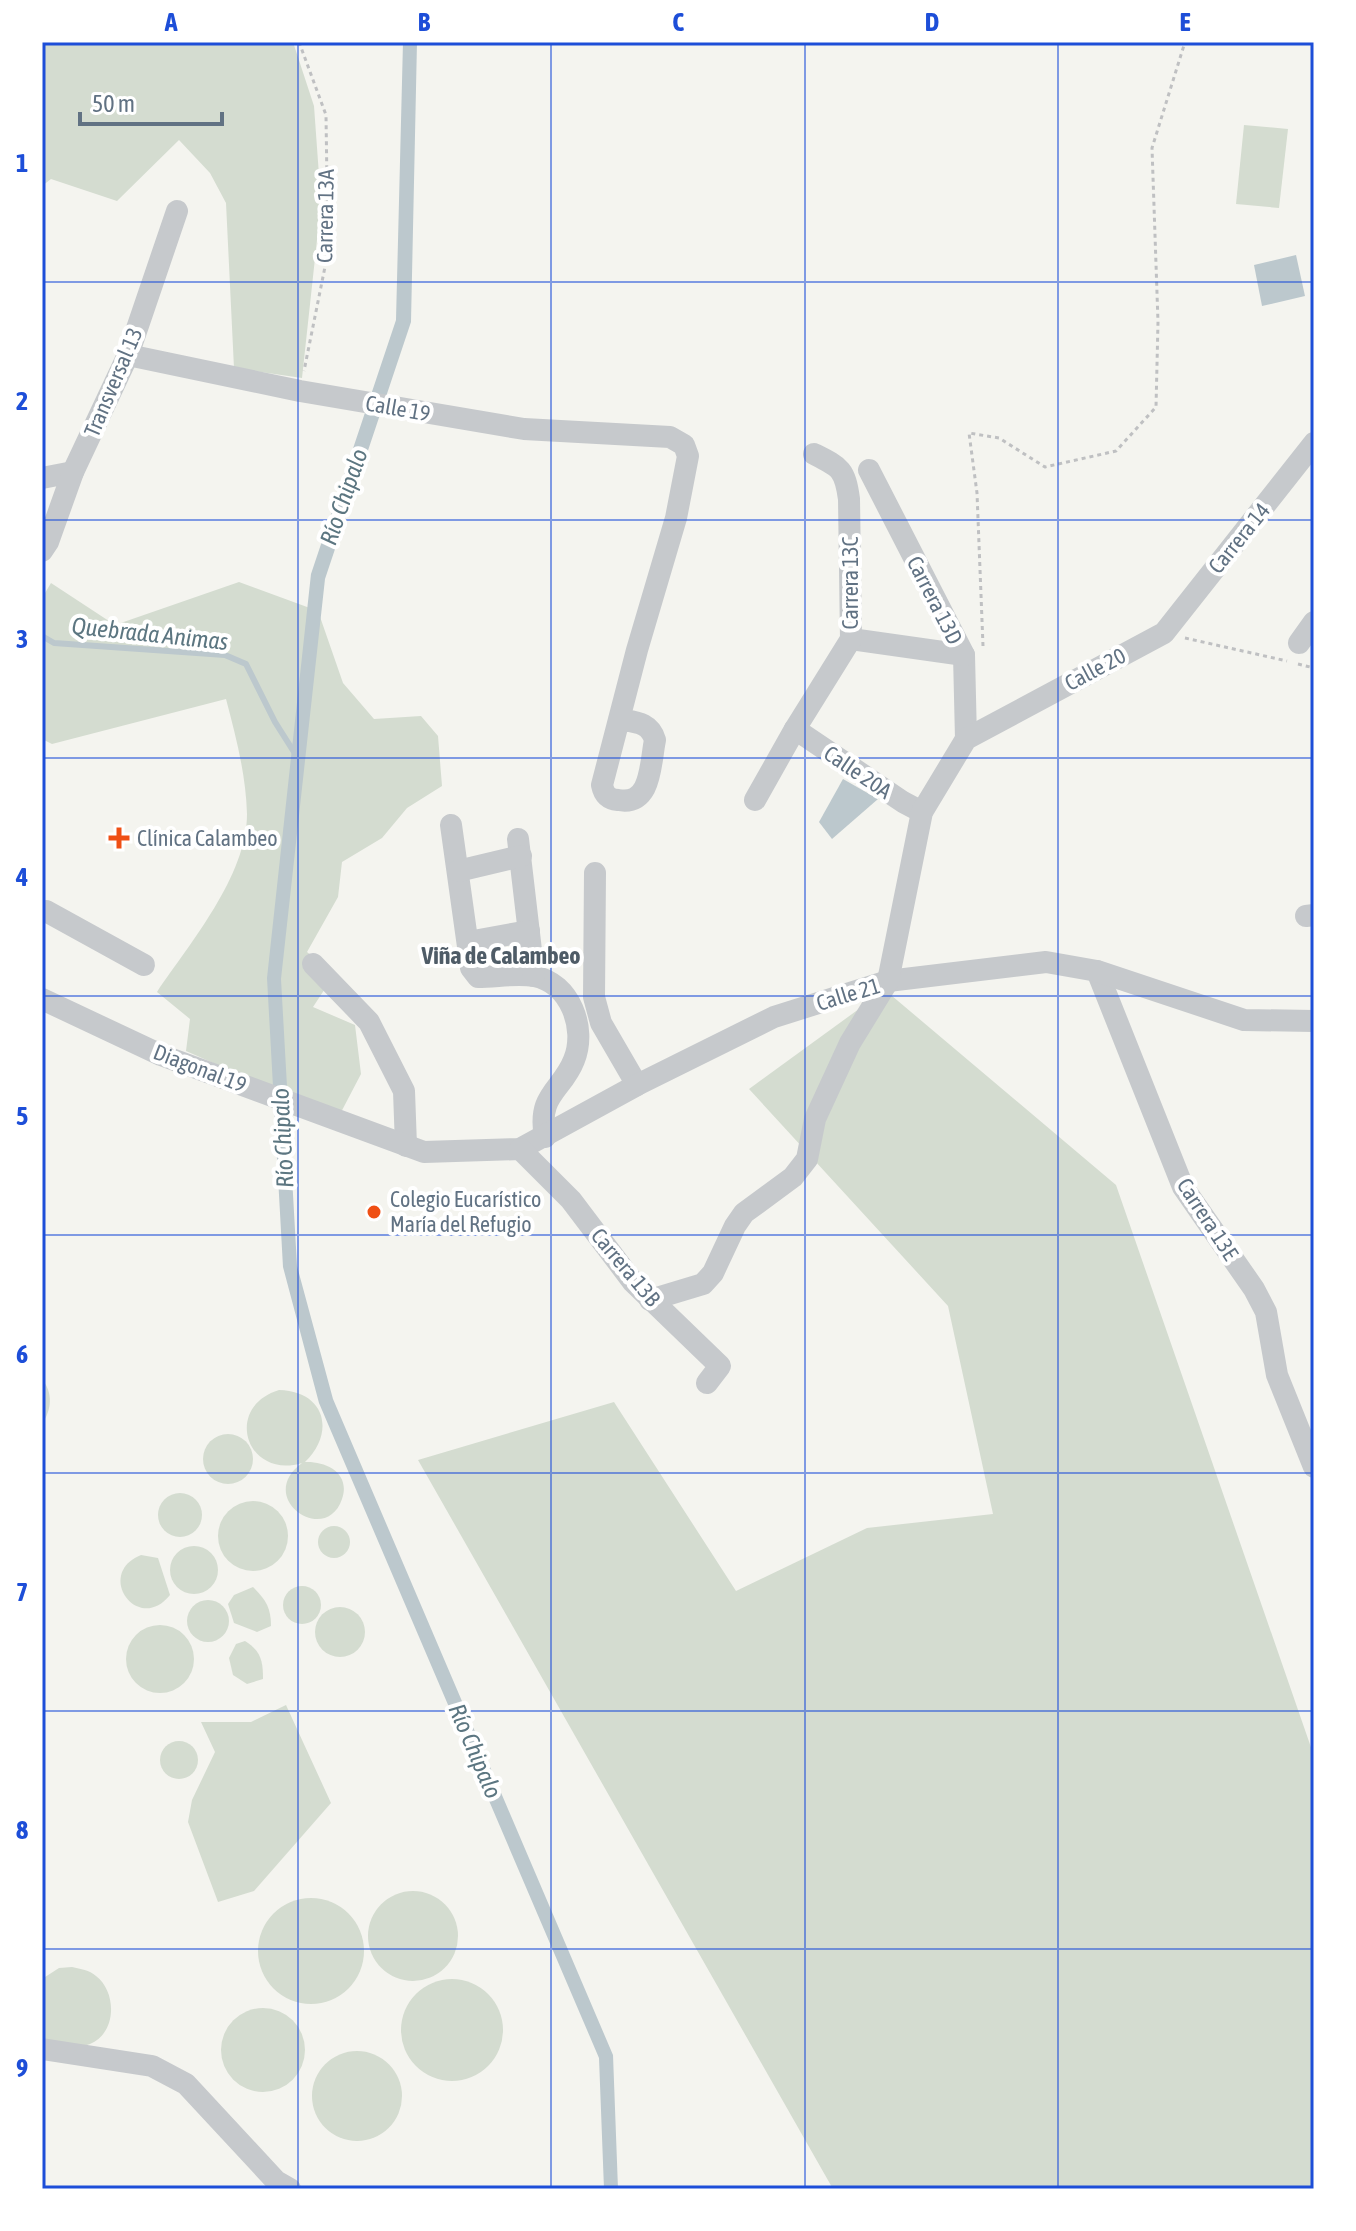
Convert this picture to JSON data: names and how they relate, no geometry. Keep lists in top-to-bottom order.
{
  "streets": {
    "street": [
      "Transversal 13",
      "Calle 19",
      "Carrera 14",
      "Carrera 13C",
      "Carrera 13D",
      "Calle 20",
      "Calle 20A",
      "Calle 21",
      "Diagonal 19",
      "Carrera 13E",
      "Carrera 13B"
    ],
    "path": ["Carrera 13A"]
  },
  "crossings": [
    ["Carrera 13A", "Calle 19"],
    ["Transversal 13", "Calle 19"],
    ["Carrera 14", "Calle 20"],
    ["Carrera 13C", "Calle 20A"],
    ["Carrera 13D", "Calle 20"],
    ["Calle 21", "Diagonal 19"],
    ["Calle 21", "Carrera 13E"],
    ["Calle 21", "Carrera 13B"]
  ],
  "districts": ["Viña de Calambeo"],
  "water": ["Río Chipalo", "Quebrada Animas"],
  "places": {
    "health": ["Clínica Calambeo"],
    "other": ["Colegio Eucarístico María del Refugio"]
  },
  "scale_bar": "50 m",
  "grid": {
    "columns": [
      "A",
      "B",
      "C",
      "D",
      "E"
    ],
    "rows": [
      "1",
      "2",
      "3",
      "4",
      "5",
      "6",
      "7",
      "8",
      "9"
    ]
  }
}
